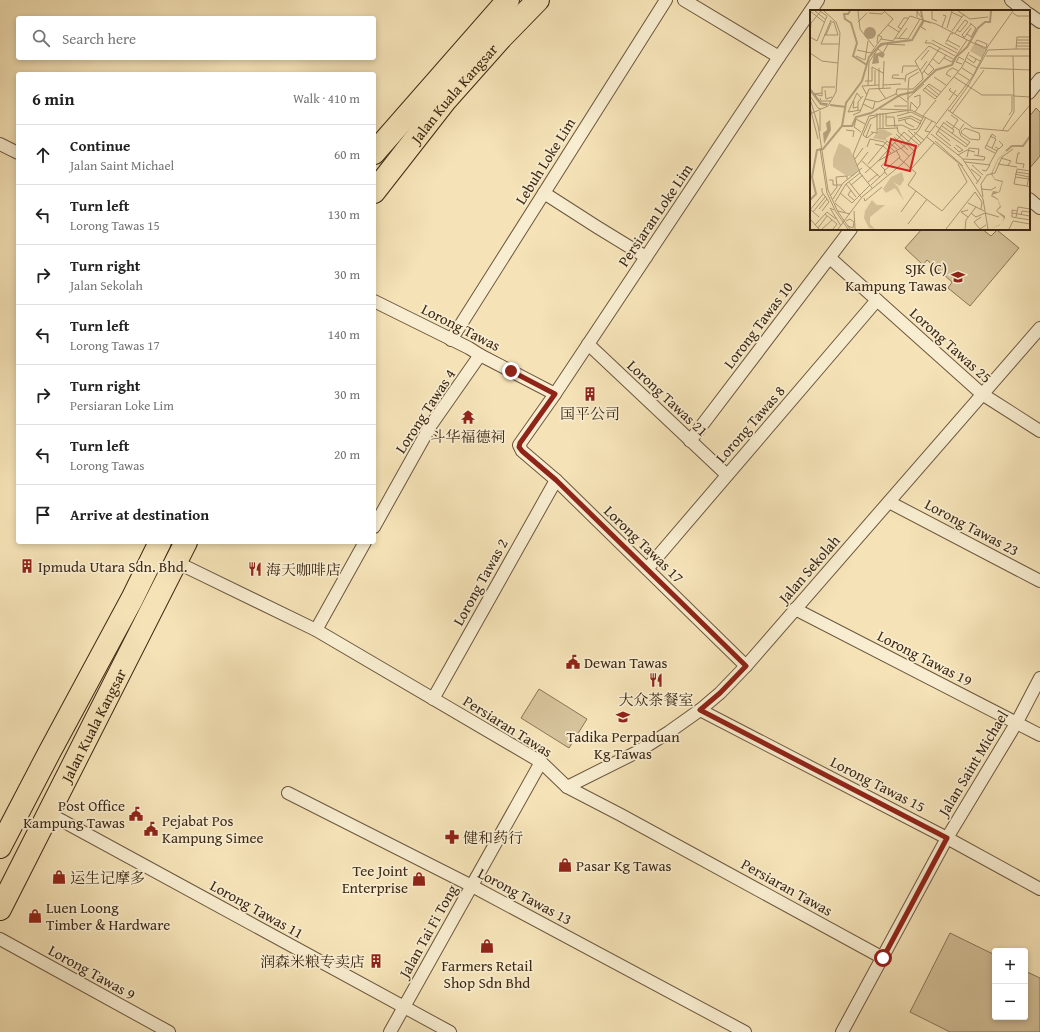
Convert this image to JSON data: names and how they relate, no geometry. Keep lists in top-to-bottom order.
{
  "streets": {
    "highway": ["Jalan Kuala Kangsar"],
    "street": [
      "Lebuh Loke Lim",
      "Persiaran Loke Lim",
      "Lorong Tawas 10",
      "Lorong Tawas",
      "Lorong Tawas 25",
      "Lorong Tawas 21",
      "Lorong Tawas 4",
      "Lorong Tawas 8",
      "Lorong Tawas 23",
      "Lorong Tawas 17",
      "Jalan Sekolah",
      "Lorong Tawas 2",
      "Lorong Tawas 19",
      "Persiaran Tawas",
      "Jalan Saint Michael",
      "Lorong Tawas 15",
      "Lorong Tawas 13",
      "Lorong Tawas 11",
      "Jalan Tai Fi Tong",
      "Lorong Tawas 9"
    ]
  },
  "crossings": [
    ["Jalan Kuala Kangsar", "Persiaran Tawas"],
    ["Jalan Kuala Kangsar", "Lorong Tawas 11"],
    ["Lebuh Loke Lim", "Lorong Tawas"],
    ["Persiaran Loke Lim", "Lorong Tawas"],
    ["Persiaran Loke Lim", "Lorong Tawas 21"],
    ["Persiaran Loke Lim", "Lorong Tawas 17"],
    ["Lorong Tawas 10", "Lorong Tawas 25"],
    ["Lorong Tawas 10", "Lorong Tawas 21"],
    ["Lorong Tawas", "Lorong Tawas 4"],
    ["Lorong Tawas 25", "Lorong Tawas 8"],
    ["Lorong Tawas 25", "Jalan Sekolah"],
    ["Lorong Tawas 21", "Lorong Tawas 8"],
    ["Lorong Tawas 8", "Lorong Tawas 17"],
    ["Lorong Tawas 23", "Jalan Sekolah"],
    ["Lorong Tawas 17", "Jalan Sekolah"],
    ["Lorong Tawas 17", "Lorong Tawas 2"],
    ["Jalan Sekolah", "Lorong Tawas 19"],
    ["Jalan Sekolah", "Persiaran Tawas"],
    ["Jalan Sekolah", "Lorong Tawas 15"],
    ["Lorong Tawas 2", "Persiaran Tawas"],
    ["Lorong Tawas 19", "Jalan Saint Michael"],
    ["Persiaran Tawas", "Jalan Saint Michael"],
    ["Persiaran Tawas", "Jalan Tai Fi Tong"],
    ["Jalan Saint Michael", "Lorong Tawas 15"],
    ["Lorong Tawas 13", "Jalan Tai Fi Tong"],
    ["Lorong Tawas 11", "Jalan Tai Fi Tong"]
  ],
  "places": {
    "school or university": ["SJK (C) Kampung Tawas", "Tadika Perpaduan Kg Tawas"],
    "building": ["国平公司", "Ipmuda Utara Sdn. Bhd.", "润森米粮专卖店"],
    "temple": ["斗华福德祠"],
    "restaurant": ["海天咖啡店", "大众茶餐室"],
    "public building": ["Dewan Tawas", "Post Office Kampung Tawas", "Pejabat Pos Kampung Simee"],
    "pharmacy": ["健和药行"],
    "shop": [
      "Pasar Kg Tawas",
      "运生记摩多",
      "Tee Joint Enterprise",
      "Luen Loong Timber & Hardware",
      "Farmers Retail Shop Sdn Bhd"
    ]
  },
  "page": {
    "search": "Search here",
    "heading": ["6 min", "Walk · 410 m"],
    "list": [
      ["Continue", "Jalan Saint Michael", "60 m"],
      ["Turn left", "Lorong Tawas 15", "130 m"],
      ["Turn right", "Jalan Sekolah", "30 m"],
      ["Turn left", "Lorong Tawas 17", "140 m"],
      ["Turn right", "Persiaran Loke Lim", "30 m"],
      ["Turn left", "Lorong Tawas", "20 m"],
      "Arrive at destination"
    ],
    "map_buttons": ["+", "−"]
  }
}
